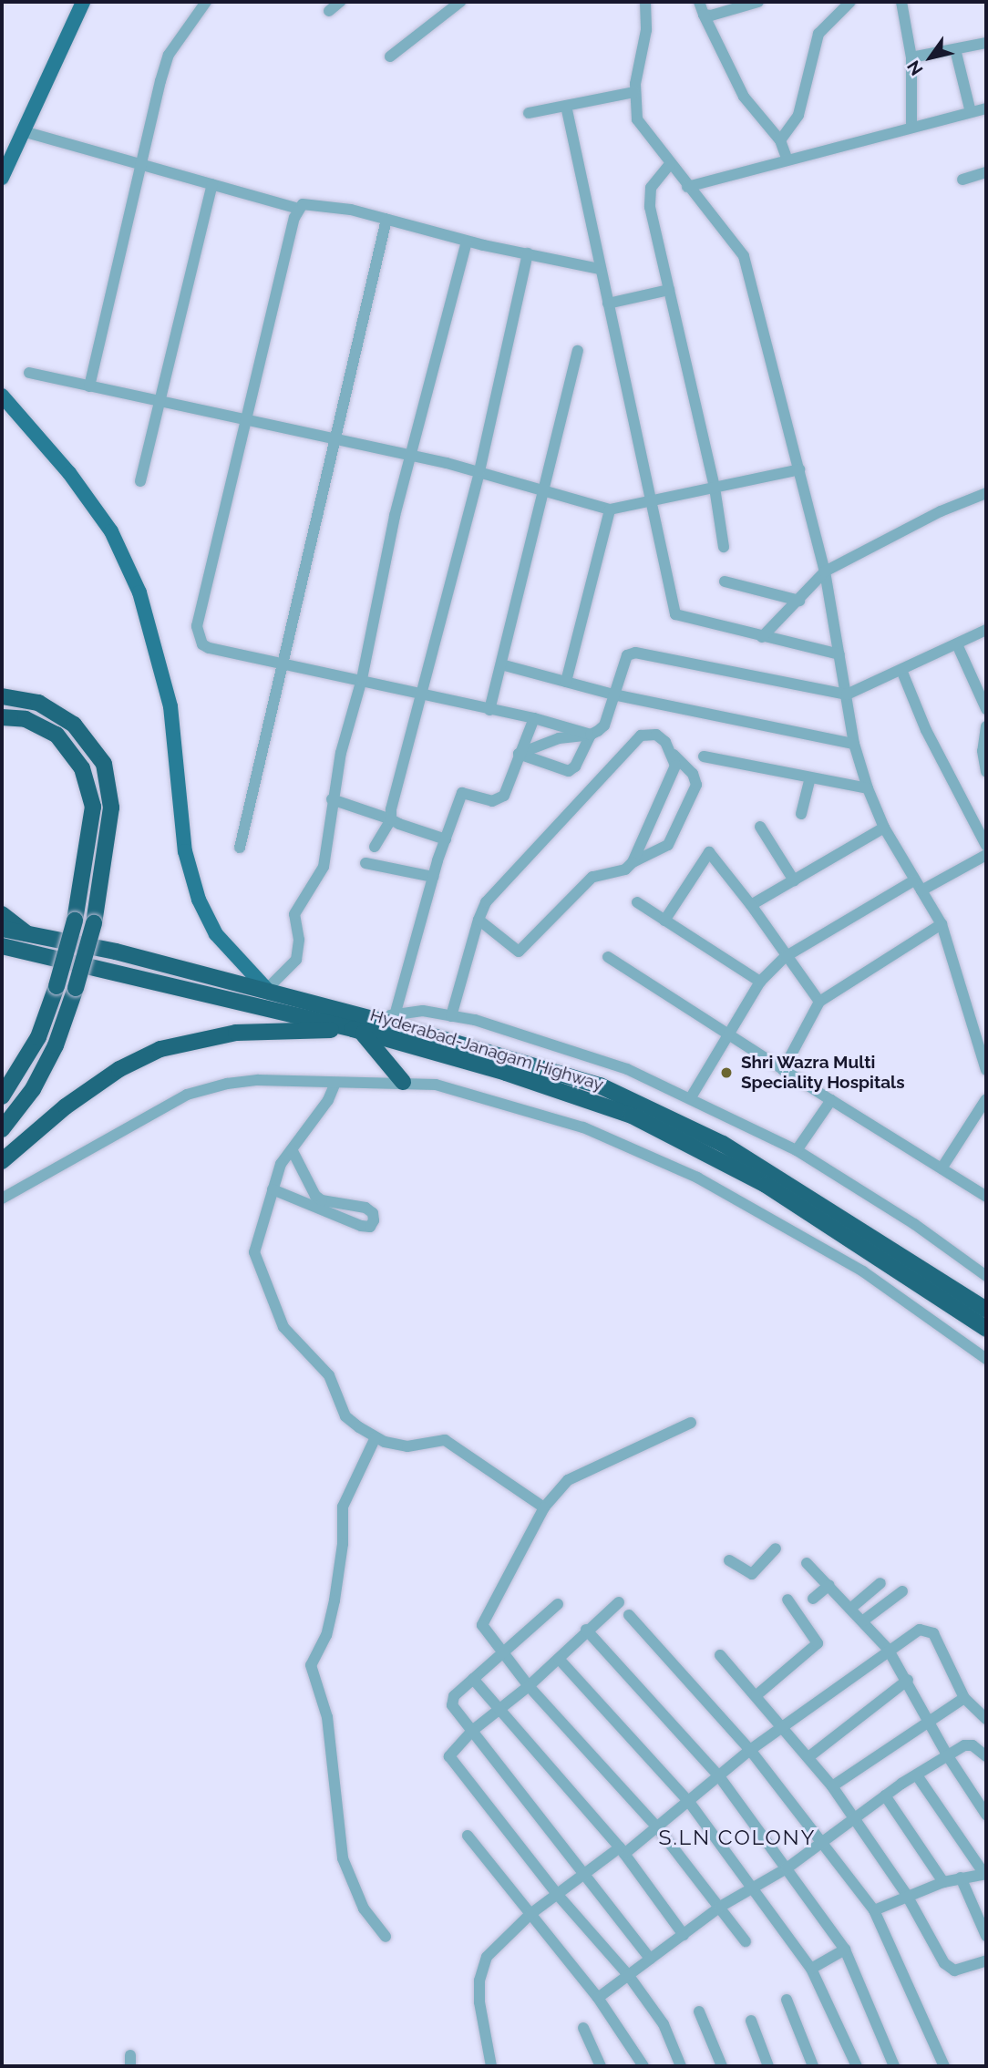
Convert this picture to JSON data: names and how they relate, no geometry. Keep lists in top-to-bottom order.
{
  "streets": {
    "highway": ["Hyderabad-Janagam Highway"]
  },
  "districts": ["S.LN COLONY"],
  "places": ["Shri Wazra Multi Speciality Hospitals"],
  "north": "bottom left"
}
